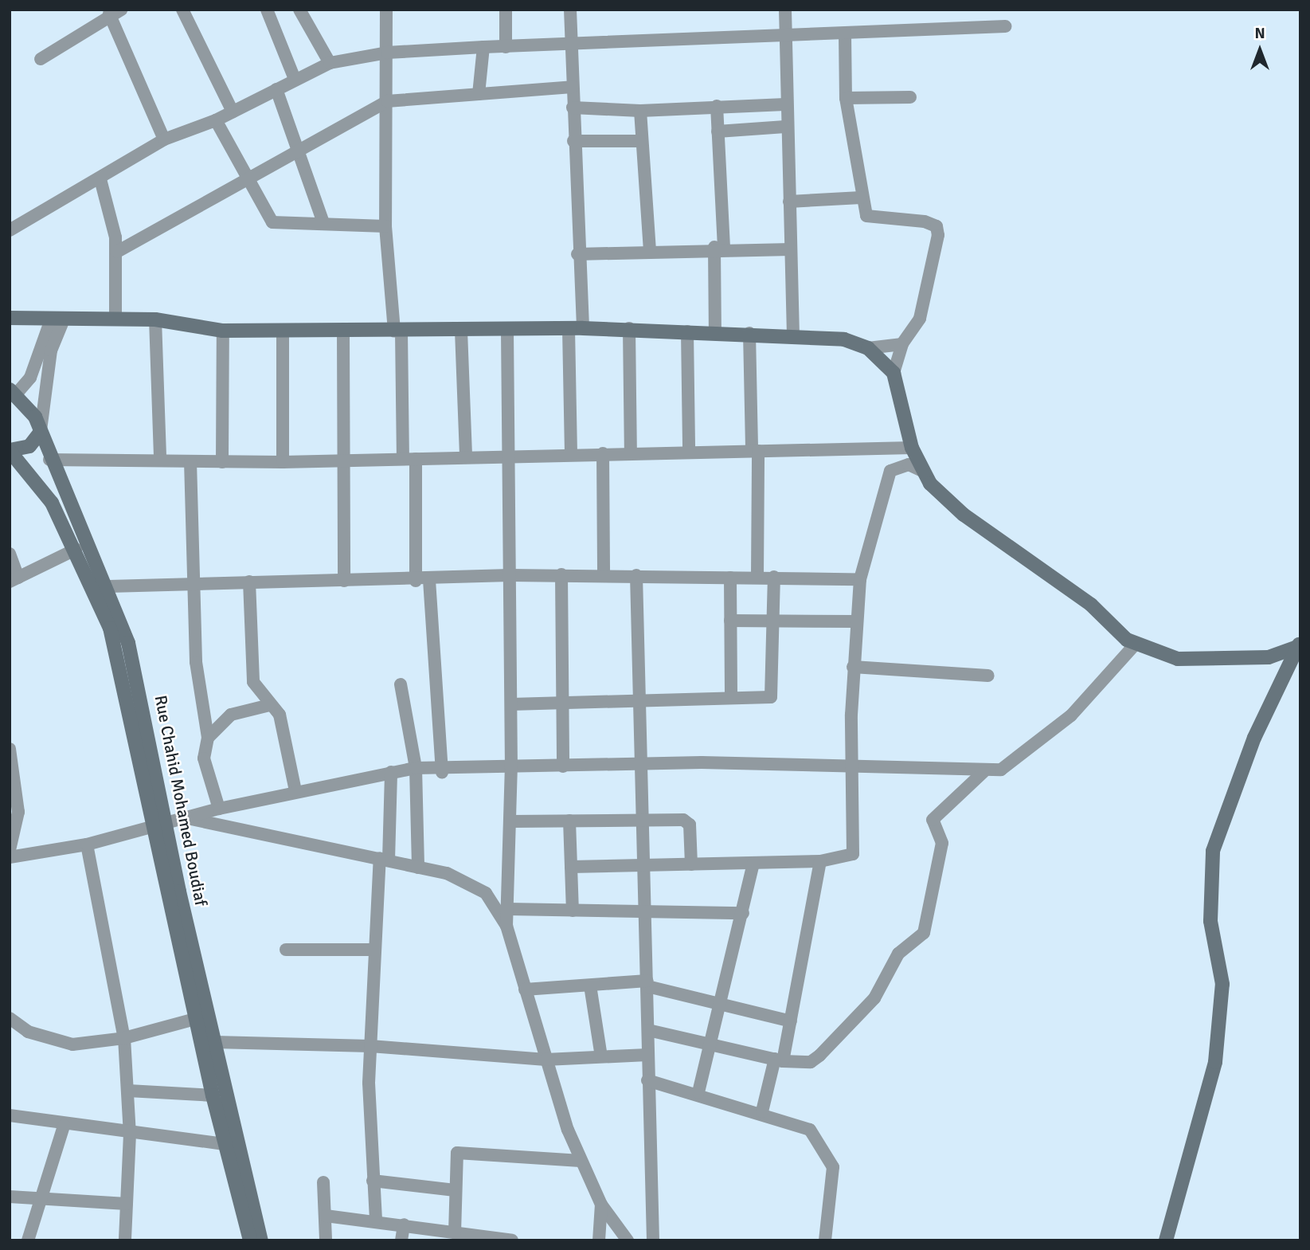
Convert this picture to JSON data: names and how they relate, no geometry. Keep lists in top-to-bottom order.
{
  "streets": {
    "street": ["Rue Chahid Mohamed Boudiaf"]
  },
  "north": "top"
}
